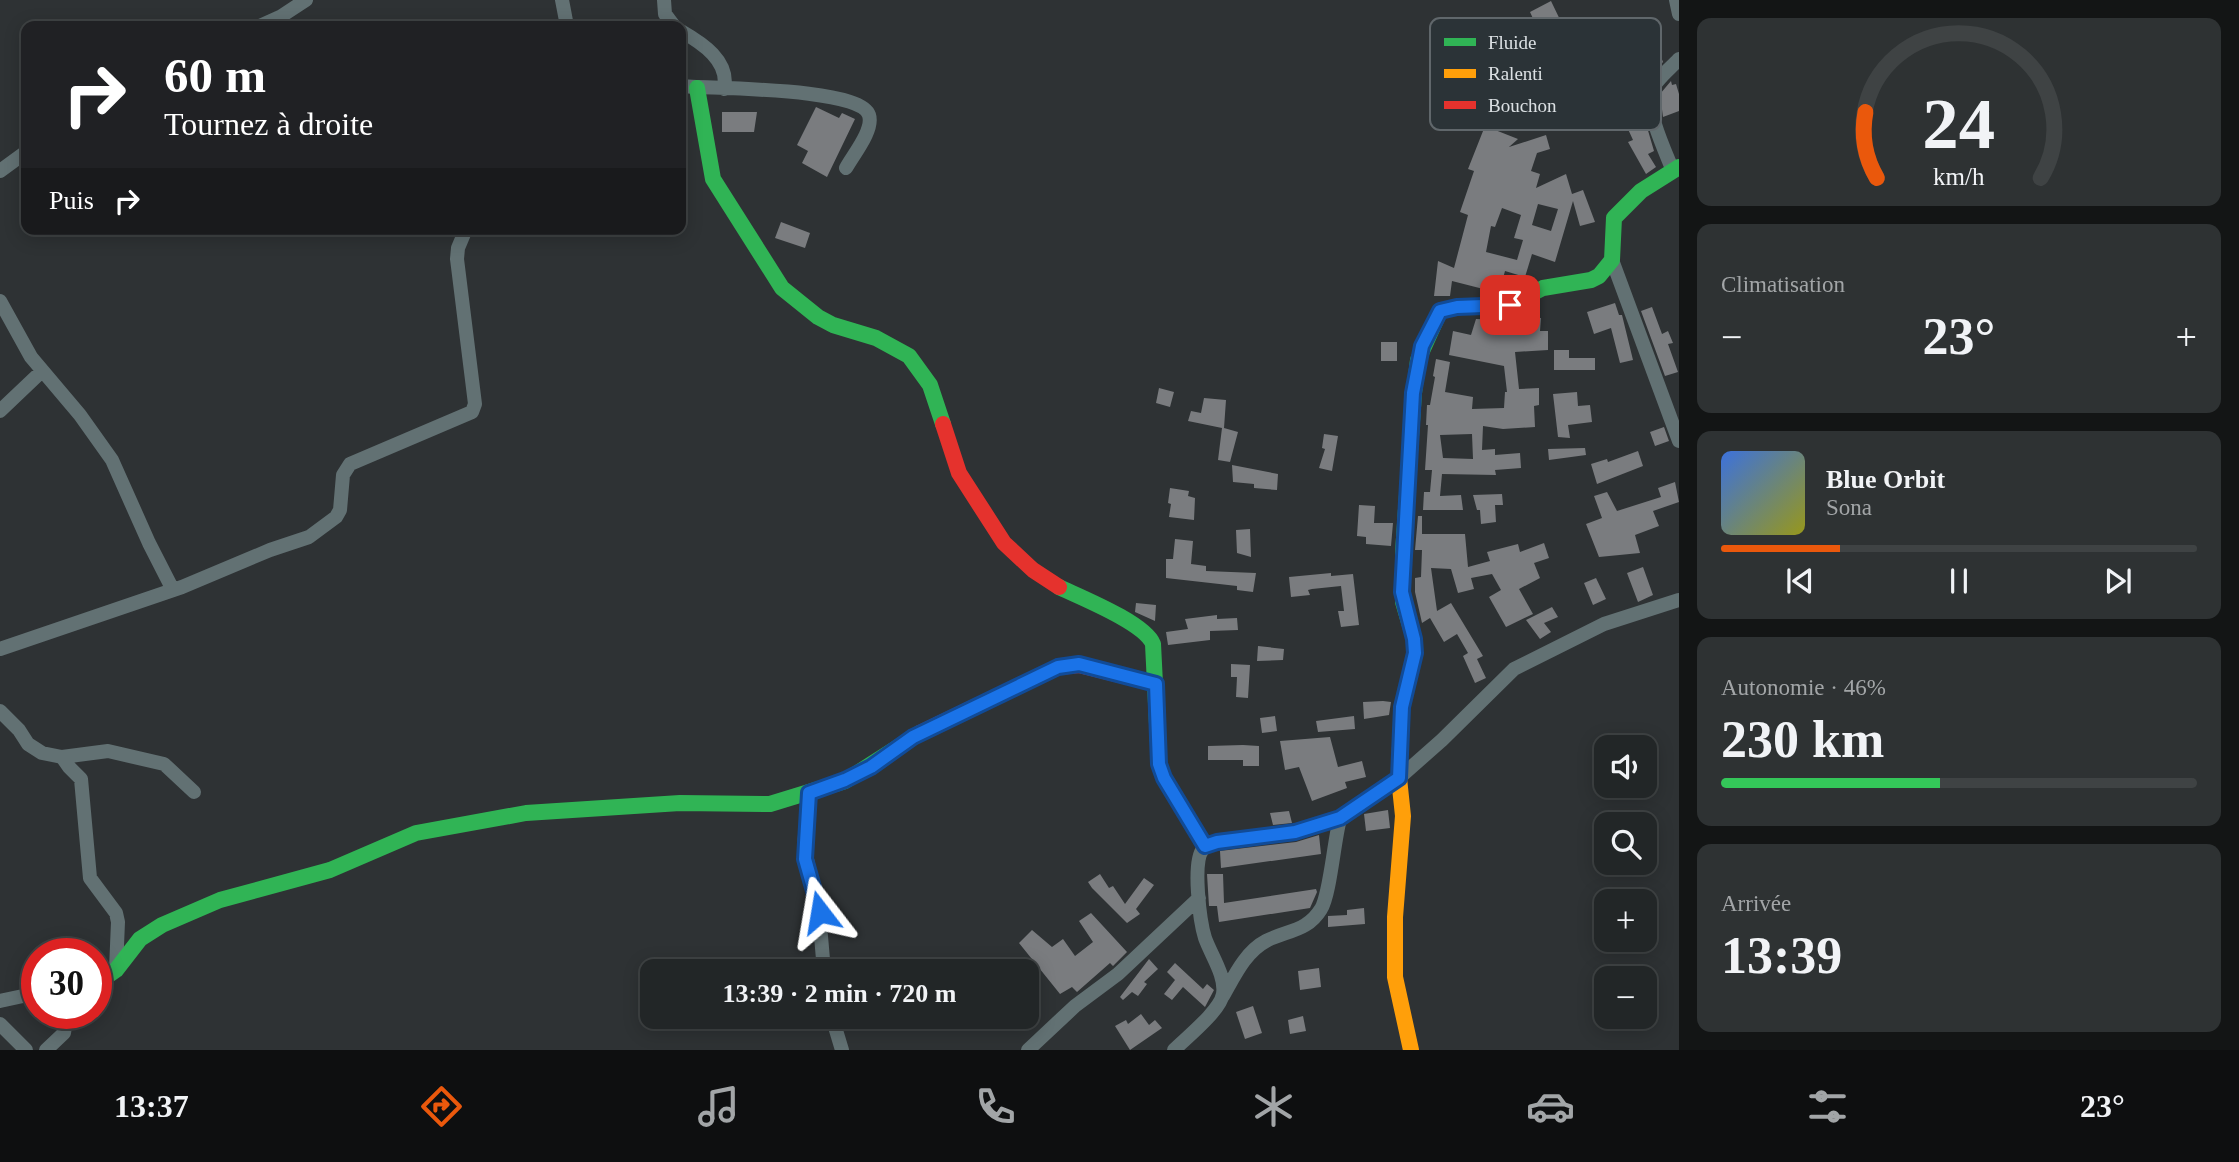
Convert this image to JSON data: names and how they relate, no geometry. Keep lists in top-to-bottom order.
{
  "legend": ["Fluide", "Ralenti", "Bouchon"],
  "page": {
    "turn": ["60 m", "Tournez à droite"],
    "then": "Puis",
    "tile": [
      "Climatisation",
      ["Autonomie · 46%", "230 km"],
      ["Arrivée", "13:39"]
    ],
    "heat": ["−", "23°", "+"],
    "song": ["Blue Orbit", "Sona"],
    "map_buttons": ["+", "−"],
    "limit": "30",
    "trip": "13:39 · 2 min · 720 m",
    "tabs": ["13:37", "23°"],
    "gauge": ["24", "km/h"]
  }
}
